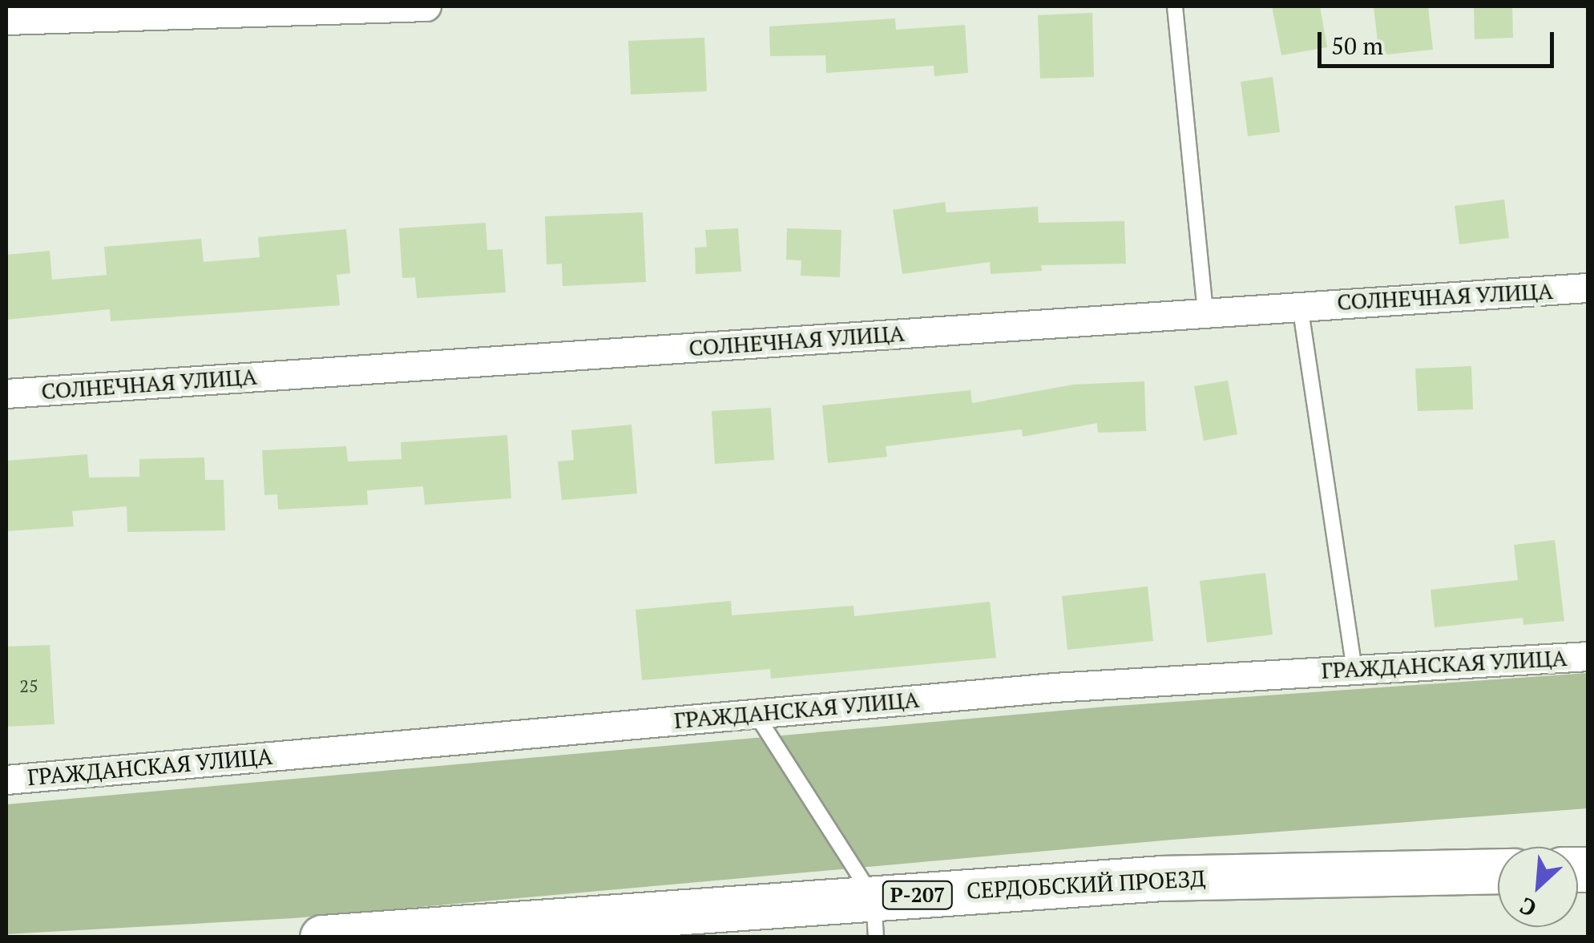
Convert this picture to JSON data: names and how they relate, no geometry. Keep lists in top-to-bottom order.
{
  "streets": {
    "main road": ["СЕРДОБСКИЙ ПРОЕЗД", "Р-207"],
    "street": ["СОЛНЕЧНАЯ УЛИЦА", "ГРАЖДАНСКАЯ УЛИЦА"]
  },
  "house_numbers": ["25"],
  "scale_bar": "50 m",
  "north": "bottom left"
}
